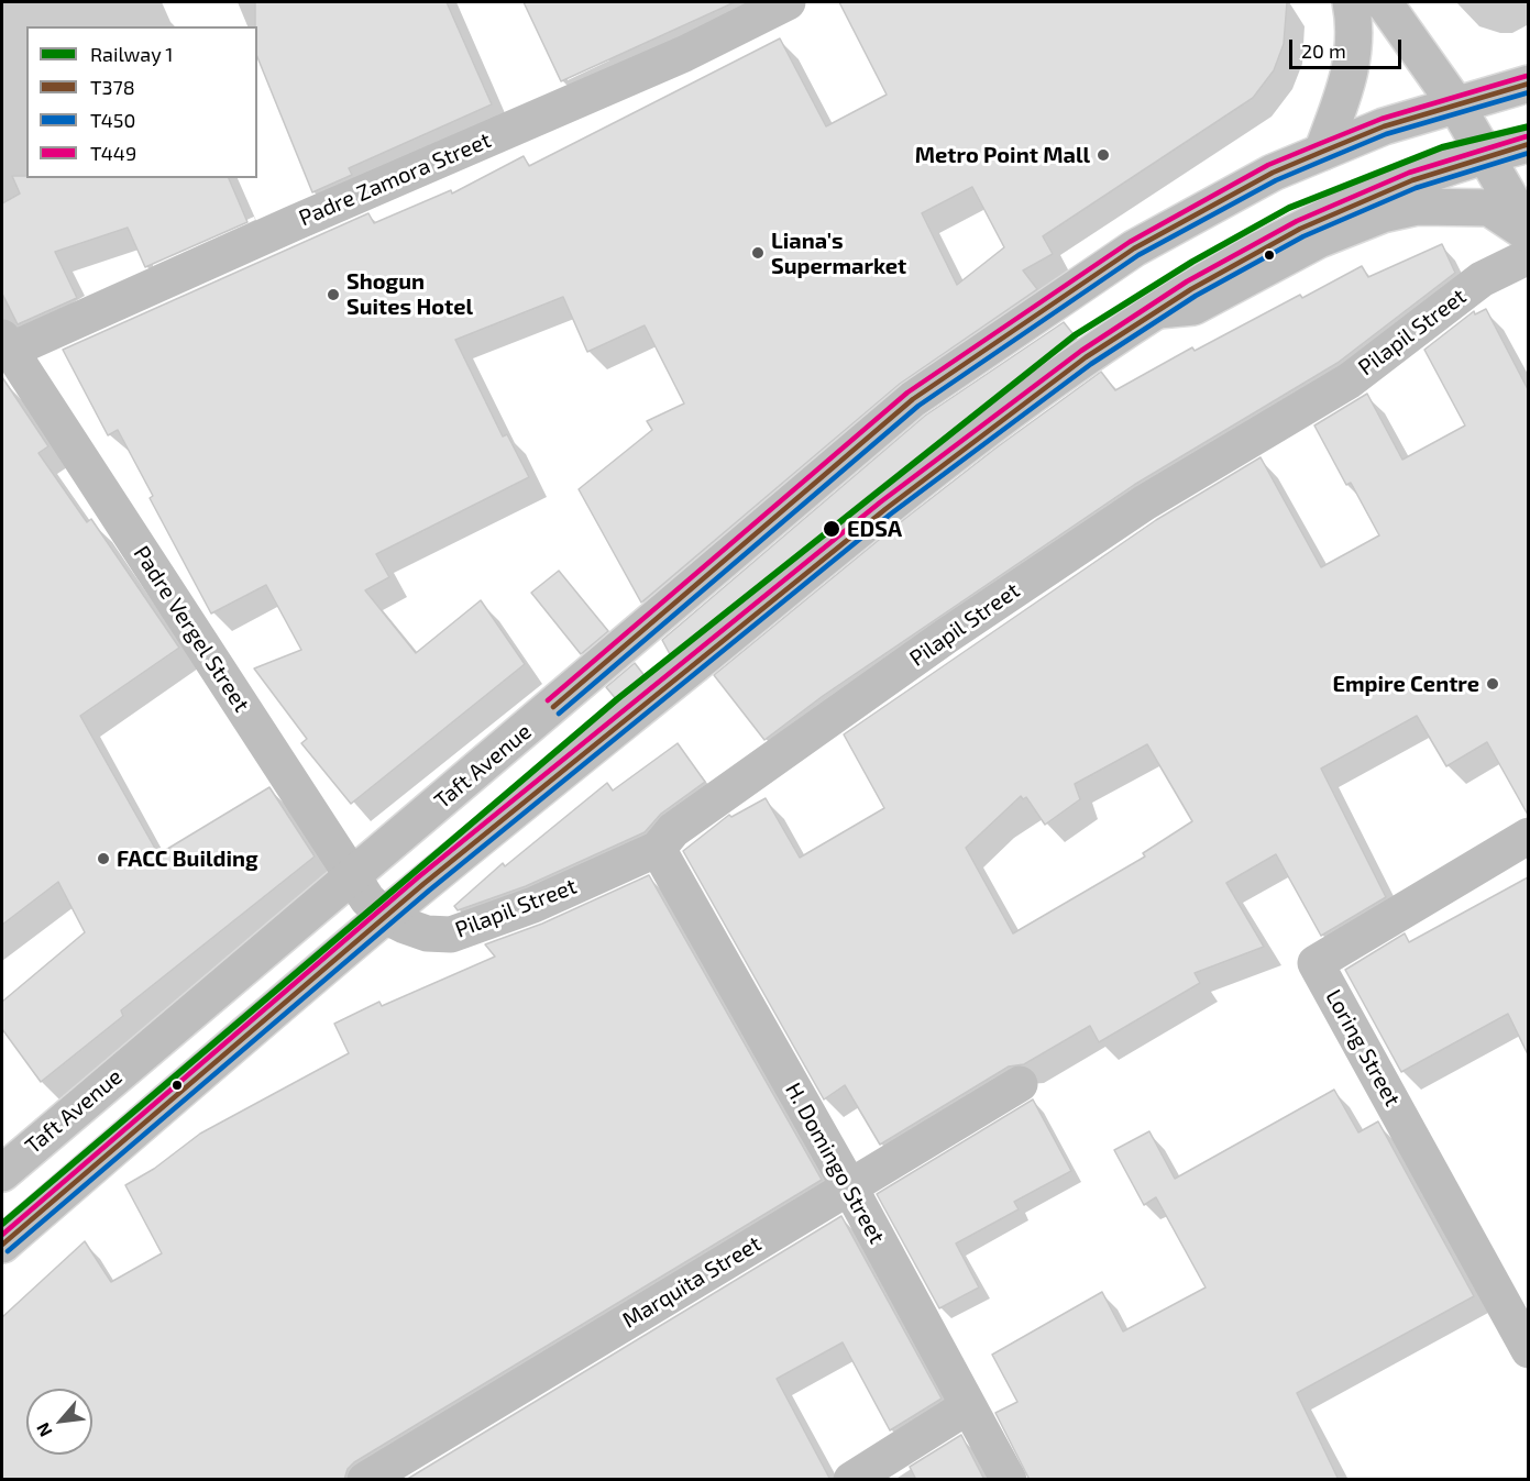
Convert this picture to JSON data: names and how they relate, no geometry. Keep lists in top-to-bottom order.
{
  "streets": {
    "main road": [
      "Padre Zamora Street",
      "Pilapil Street",
      "Padre Vergel Street",
      "Taft Avenue",
      "Loring Street",
      "H. Domingo Street",
      "Marquita Street"
    ]
  },
  "crossings": [
    ["Padre Zamora Street", "Padre Vergel Street"],
    ["Pilapil Street", "Padre Vergel Street"],
    ["Pilapil Street", "H. Domingo Street"],
    ["Padre Vergel Street", "Taft Avenue"],
    ["H. Domingo Street", "Marquita Street"]
  ],
  "places": [
    "Metro Point Mall",
    "Liana's Supermarket",
    "Shogun Suites Hotel",
    "EDSA",
    "Empire Centre",
    "FACC Building"
  ],
  "lines": [
    "transit line T449",
    "transit line T378",
    "transit line T450",
    "rail line 1"
  ],
  "legend": [
    "Railway 1",
    "T378",
    "T450",
    "T449"
  ],
  "scale_bar": "20 m",
  "north": "bottom left"
}
